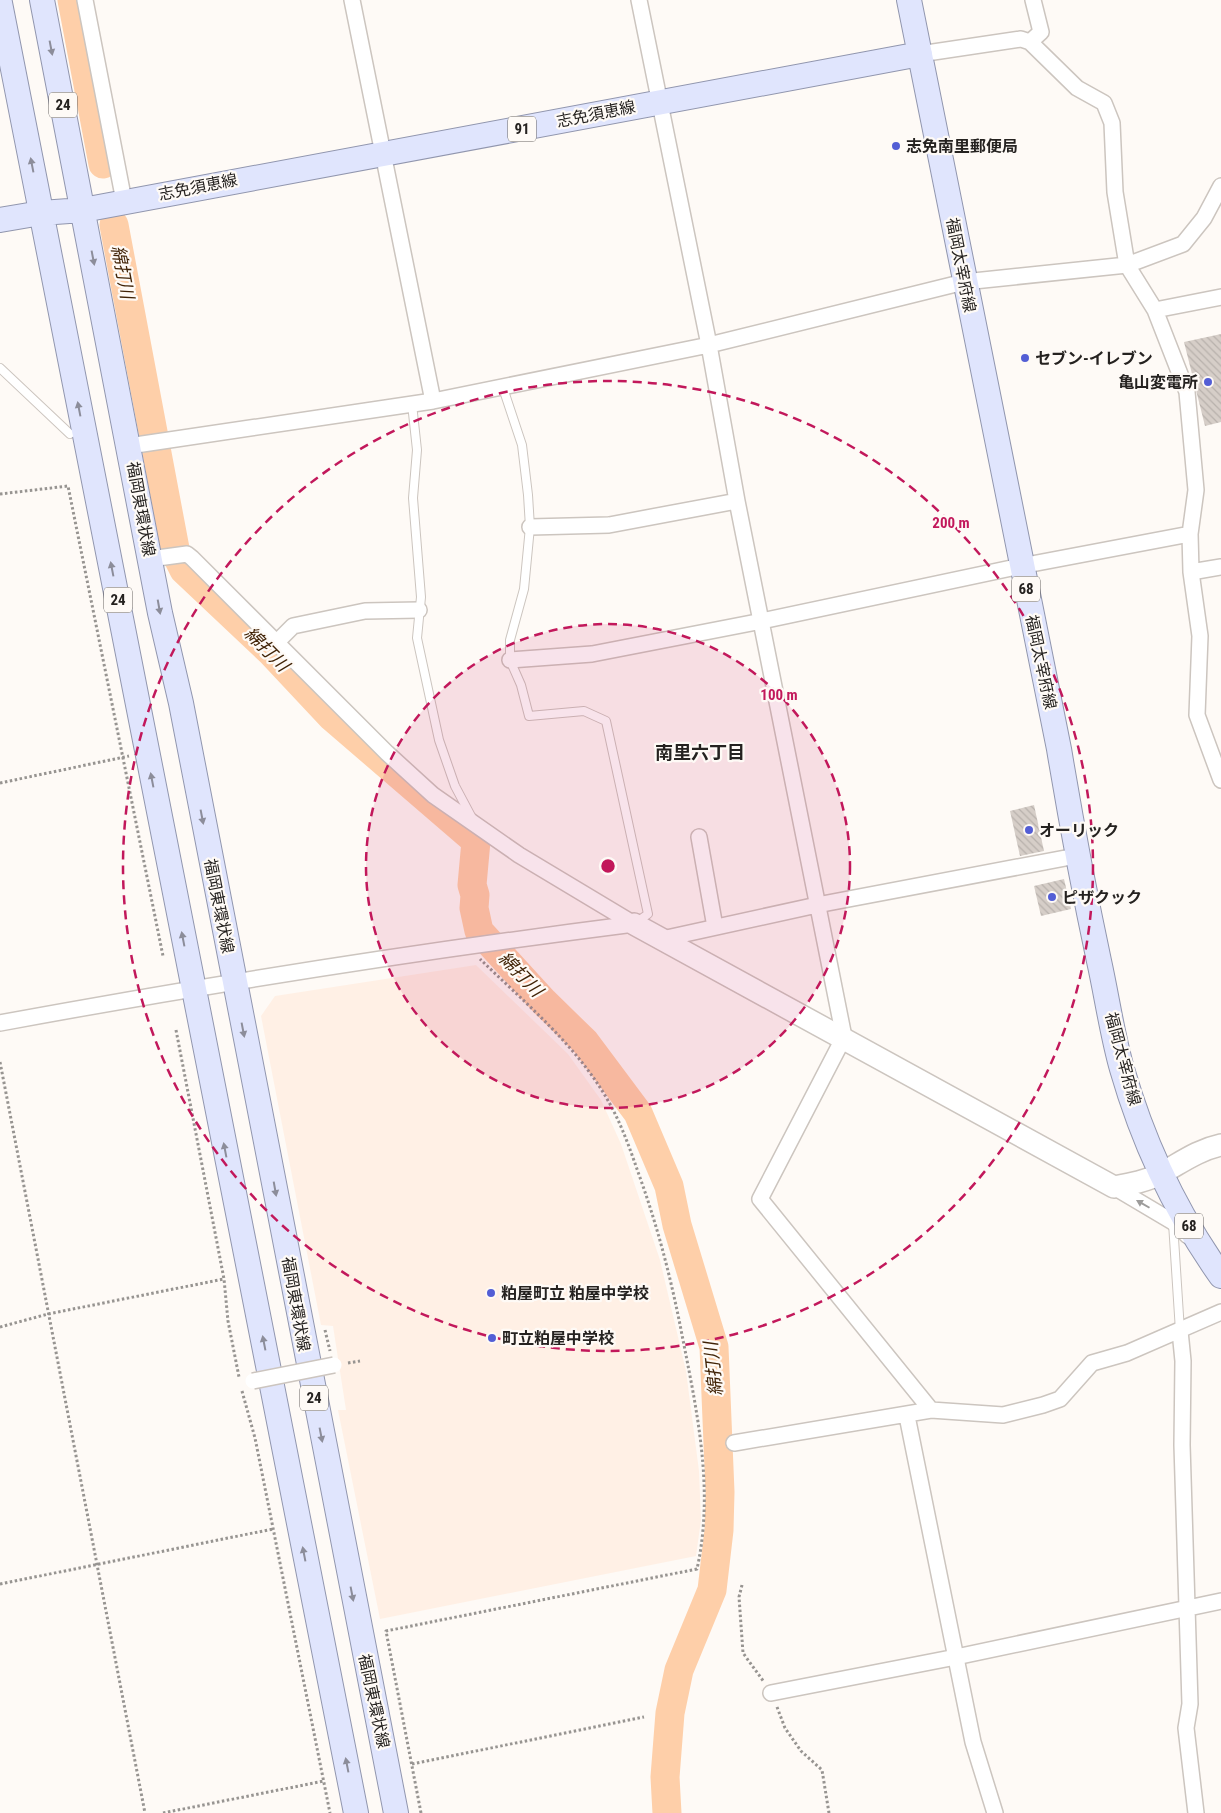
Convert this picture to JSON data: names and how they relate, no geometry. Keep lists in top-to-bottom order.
{
  "streets": {
    "main road": [
      "24",
      "志免須恵線",
      "91",
      "福岡太宰府線",
      "福岡東環状線",
      "68"
    ]
  },
  "crossings": [
    ["24", "91"],
    ["志免須恵線", "91"],
    ["志免須恵線", "福岡太宰府線"],
    ["91", "福岡東環状線"]
  ],
  "districts": ["南里六丁目"],
  "water": ["綿打川"],
  "places": [
    "志免南里郵便局",
    "セブン-イレブン",
    "亀山変電所",
    "オーリック",
    "ピザクック",
    "粕屋町立 粕屋中学校",
    "町立粕屋中学校"
  ],
  "rings": ["200 m", "100 m"]
}
